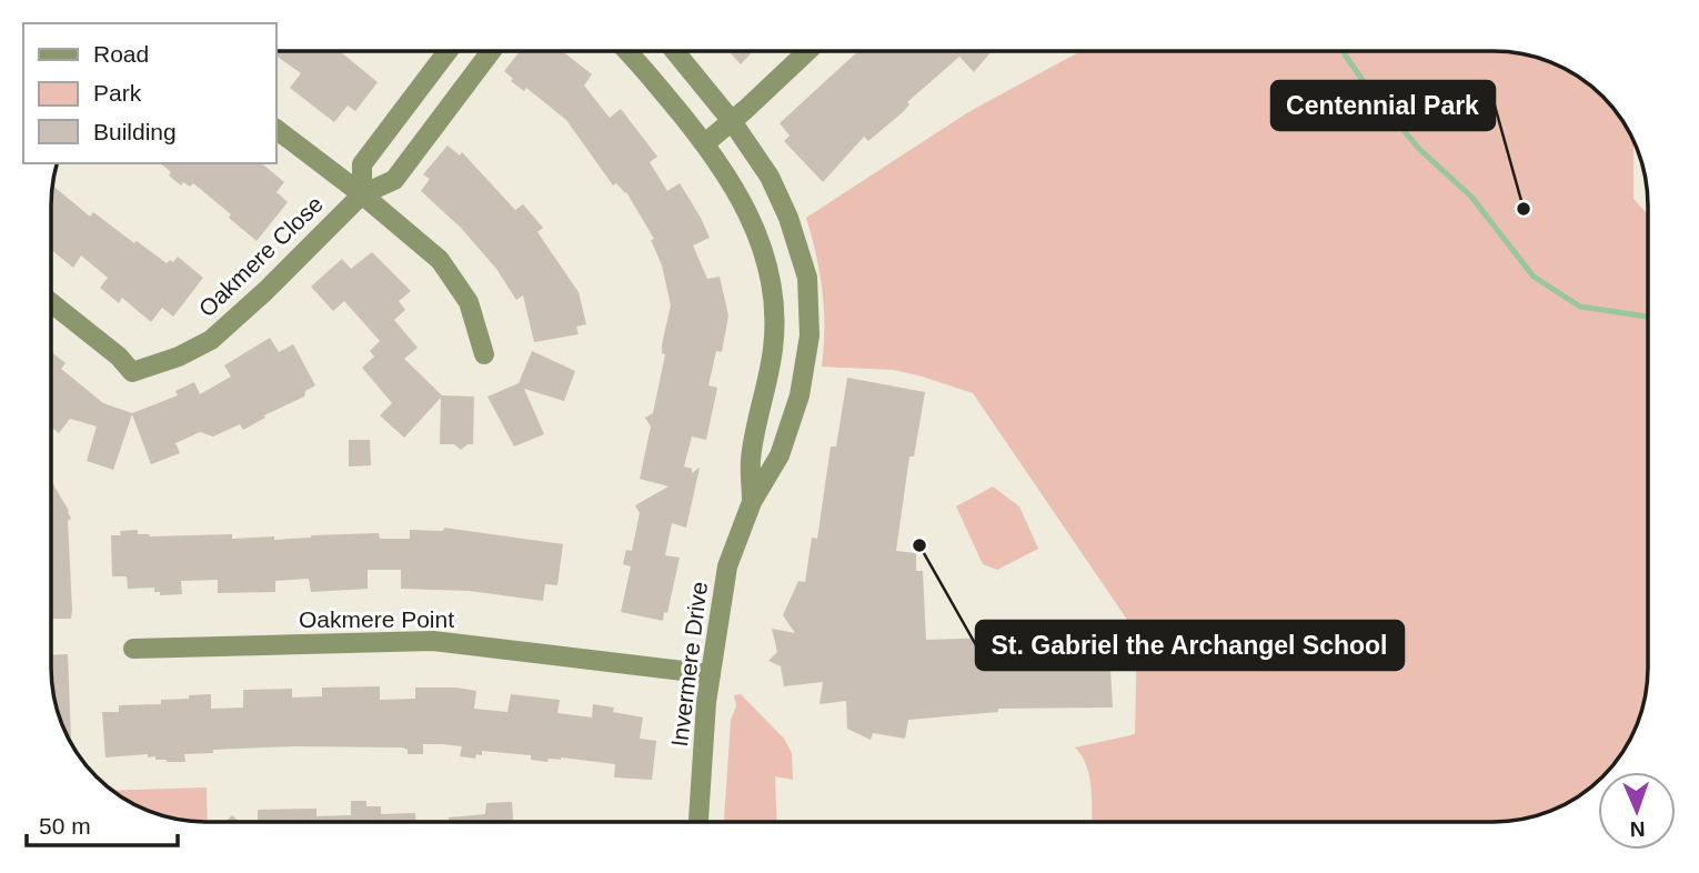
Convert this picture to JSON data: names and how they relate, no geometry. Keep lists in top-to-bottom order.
{
  "streets": {
    "street": ["Oakmere Close", "Oakmere Point", "Invermere Drive"]
  },
  "crossings": [
    ["Oakmere Point", "Invermere Drive"]
  ],
  "places": ["Centennial Park", "St. Gabriel the Archangel School"],
  "legend": ["Road", "Park", "Building"],
  "scale_bar": "50 m",
  "north": "bottom"
}
